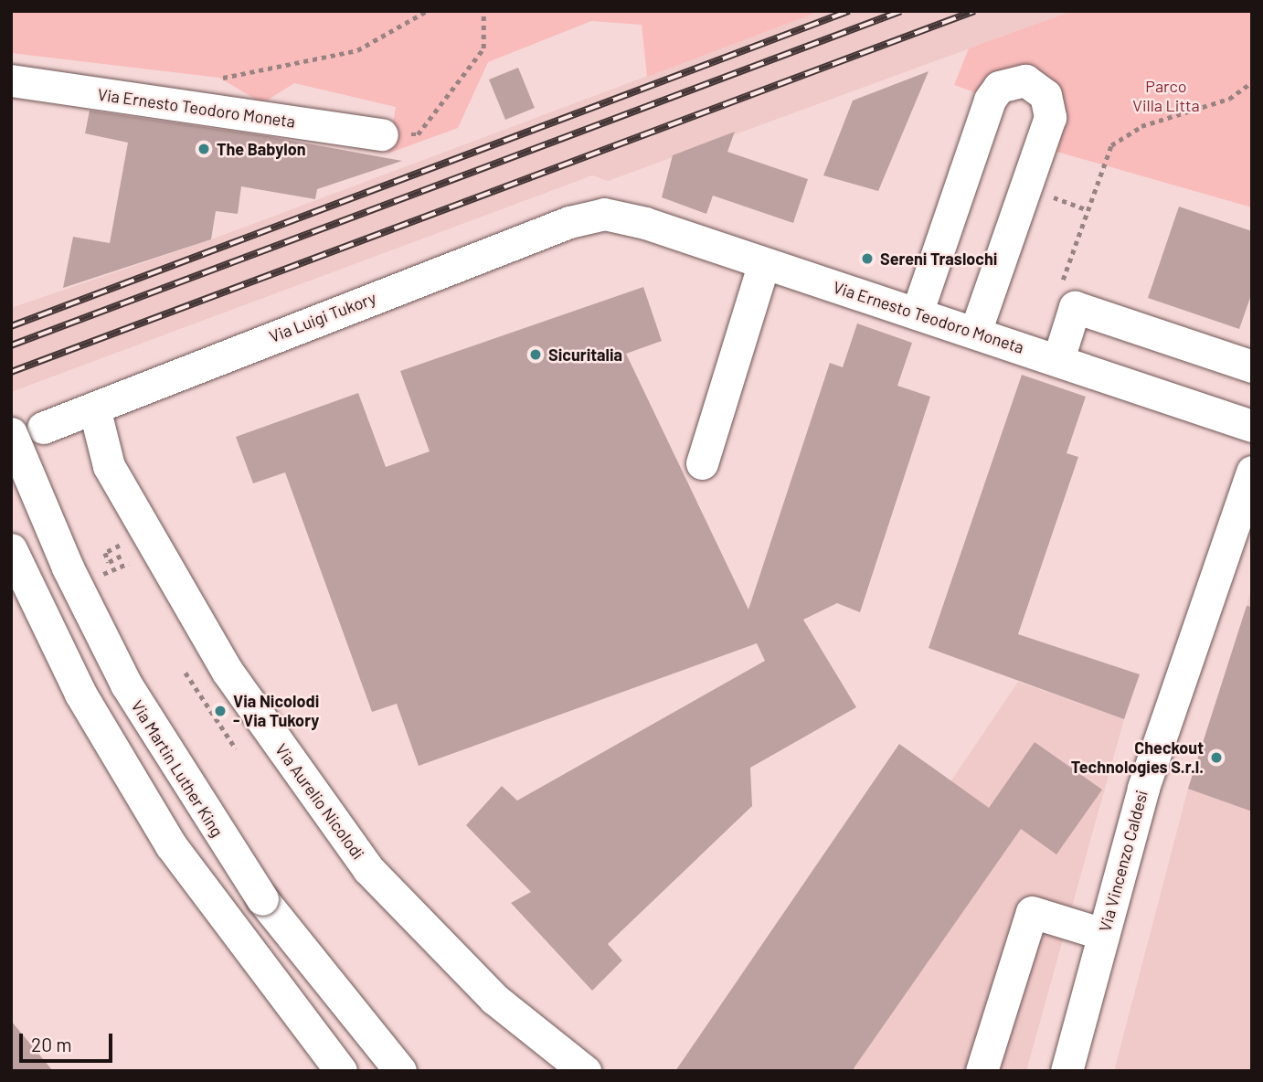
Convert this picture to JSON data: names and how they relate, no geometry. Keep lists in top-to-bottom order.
{
  "streets": {
    "street": [
      "Via Ernesto Teodoro Moneta",
      "Via Luigi Tukory",
      "Via Martin Luther King",
      "Via Aurelio Nicolodi",
      "Via Vincenzo Caldesi"
    ]
  },
  "crossings": [
    ["Via Ernesto Teodoro Moneta", "Via Luigi Tukory"],
    ["Via Luigi Tukory", "Via Aurelio Nicolodi"]
  ],
  "parks": ["Parco Villa Litta"],
  "places": [
    "The Babylon",
    "Sereni Traslochi",
    "Sicuritalia",
    "Via Nicolodi - Via Tukory",
    "Checkout Technologies S.r.l."
  ],
  "scale_bar": "20 m"
}
